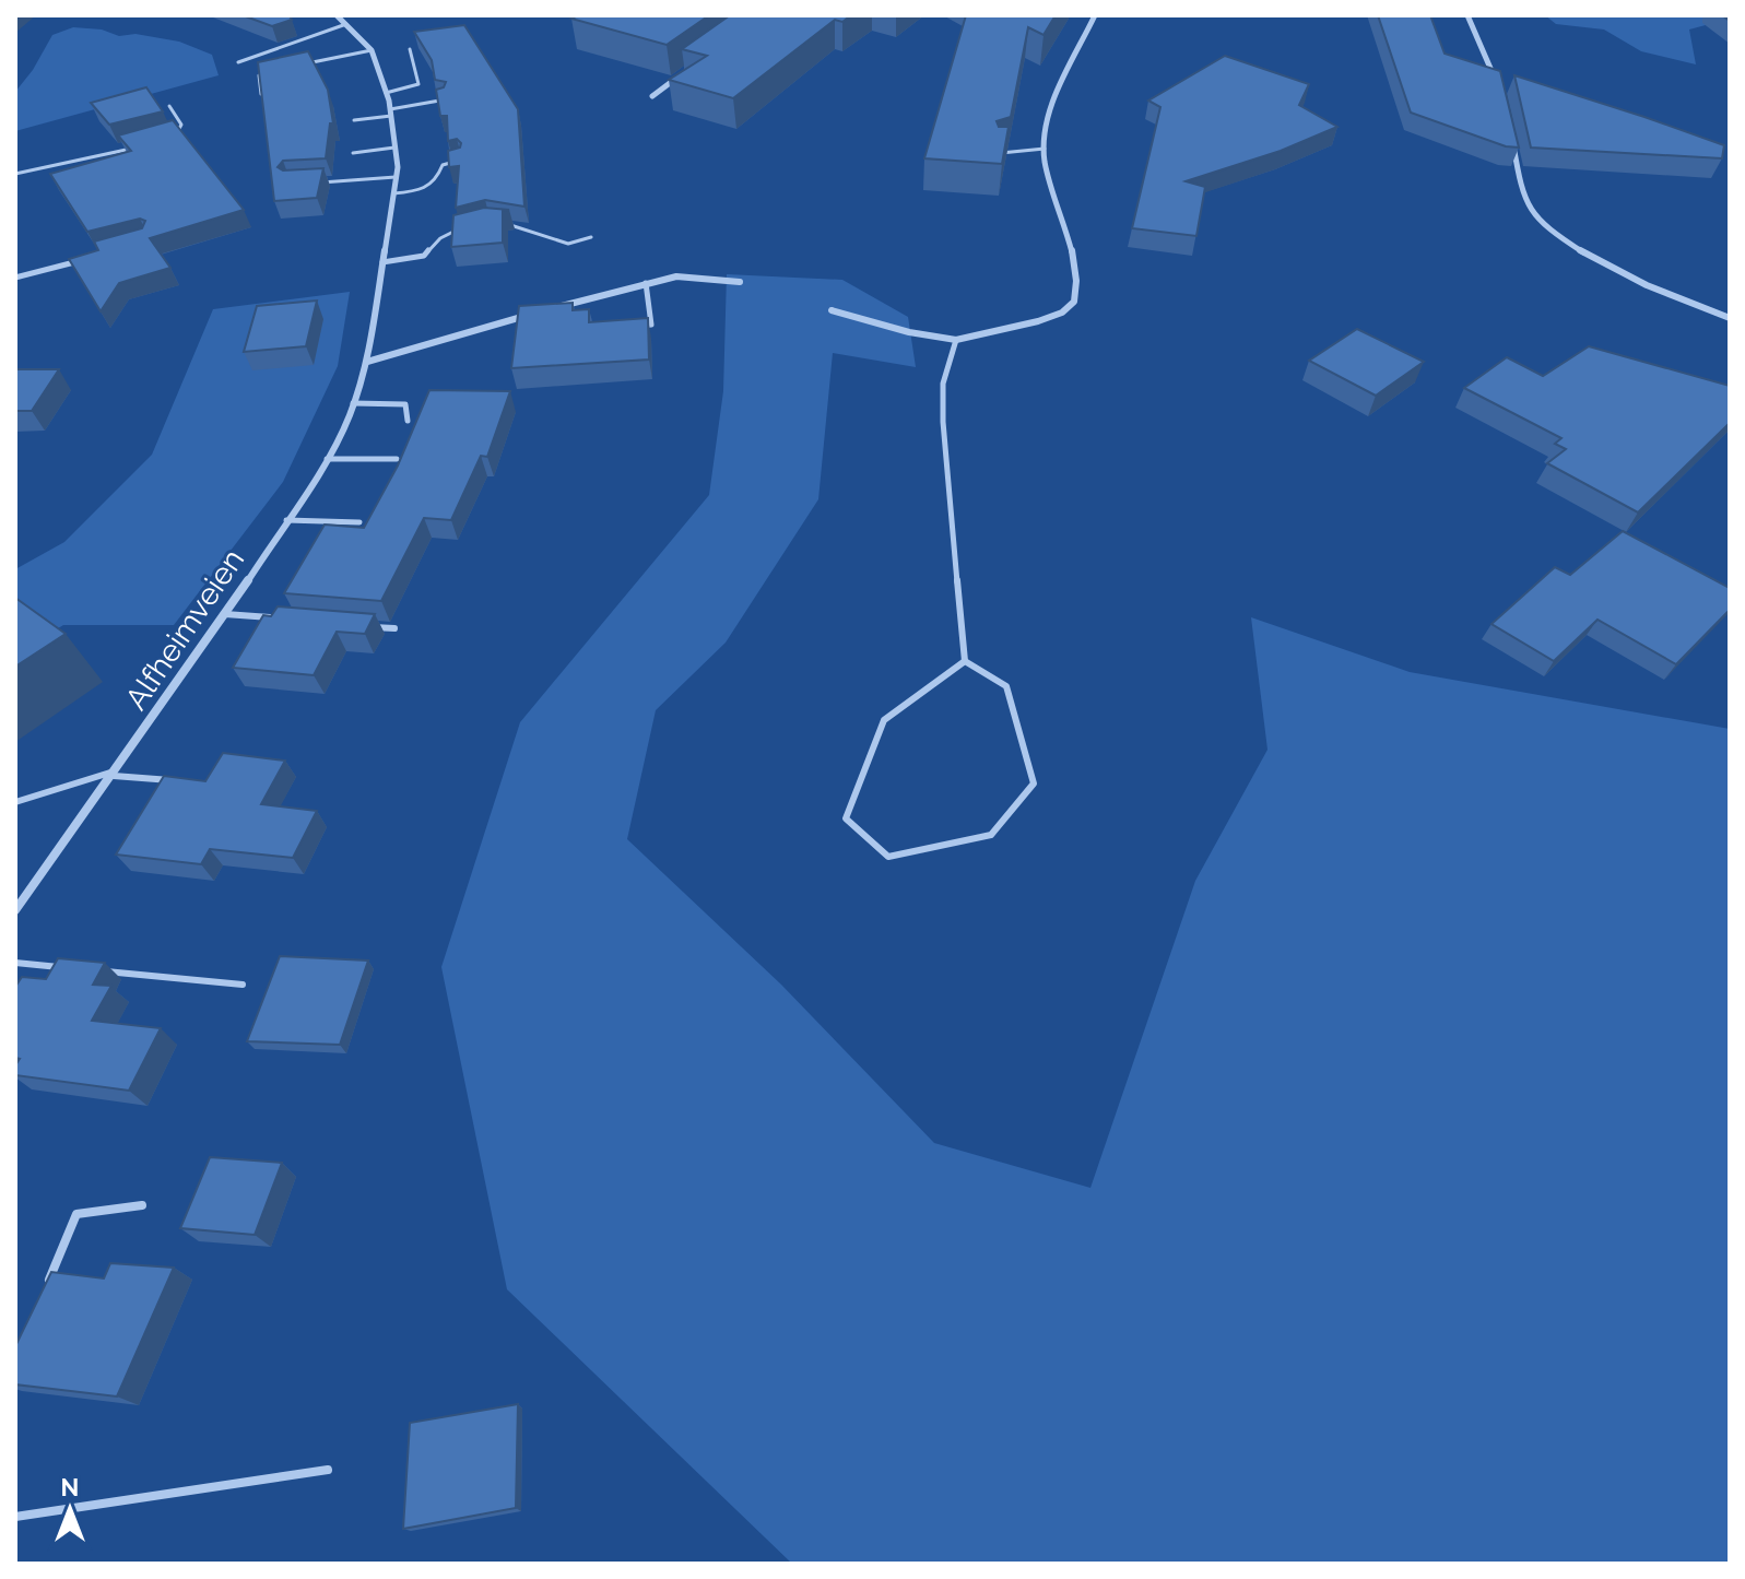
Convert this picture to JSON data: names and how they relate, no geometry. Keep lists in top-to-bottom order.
{
  "streets": {
    "street": ["Alfheimveien"]
  },
  "north": "top"
}
